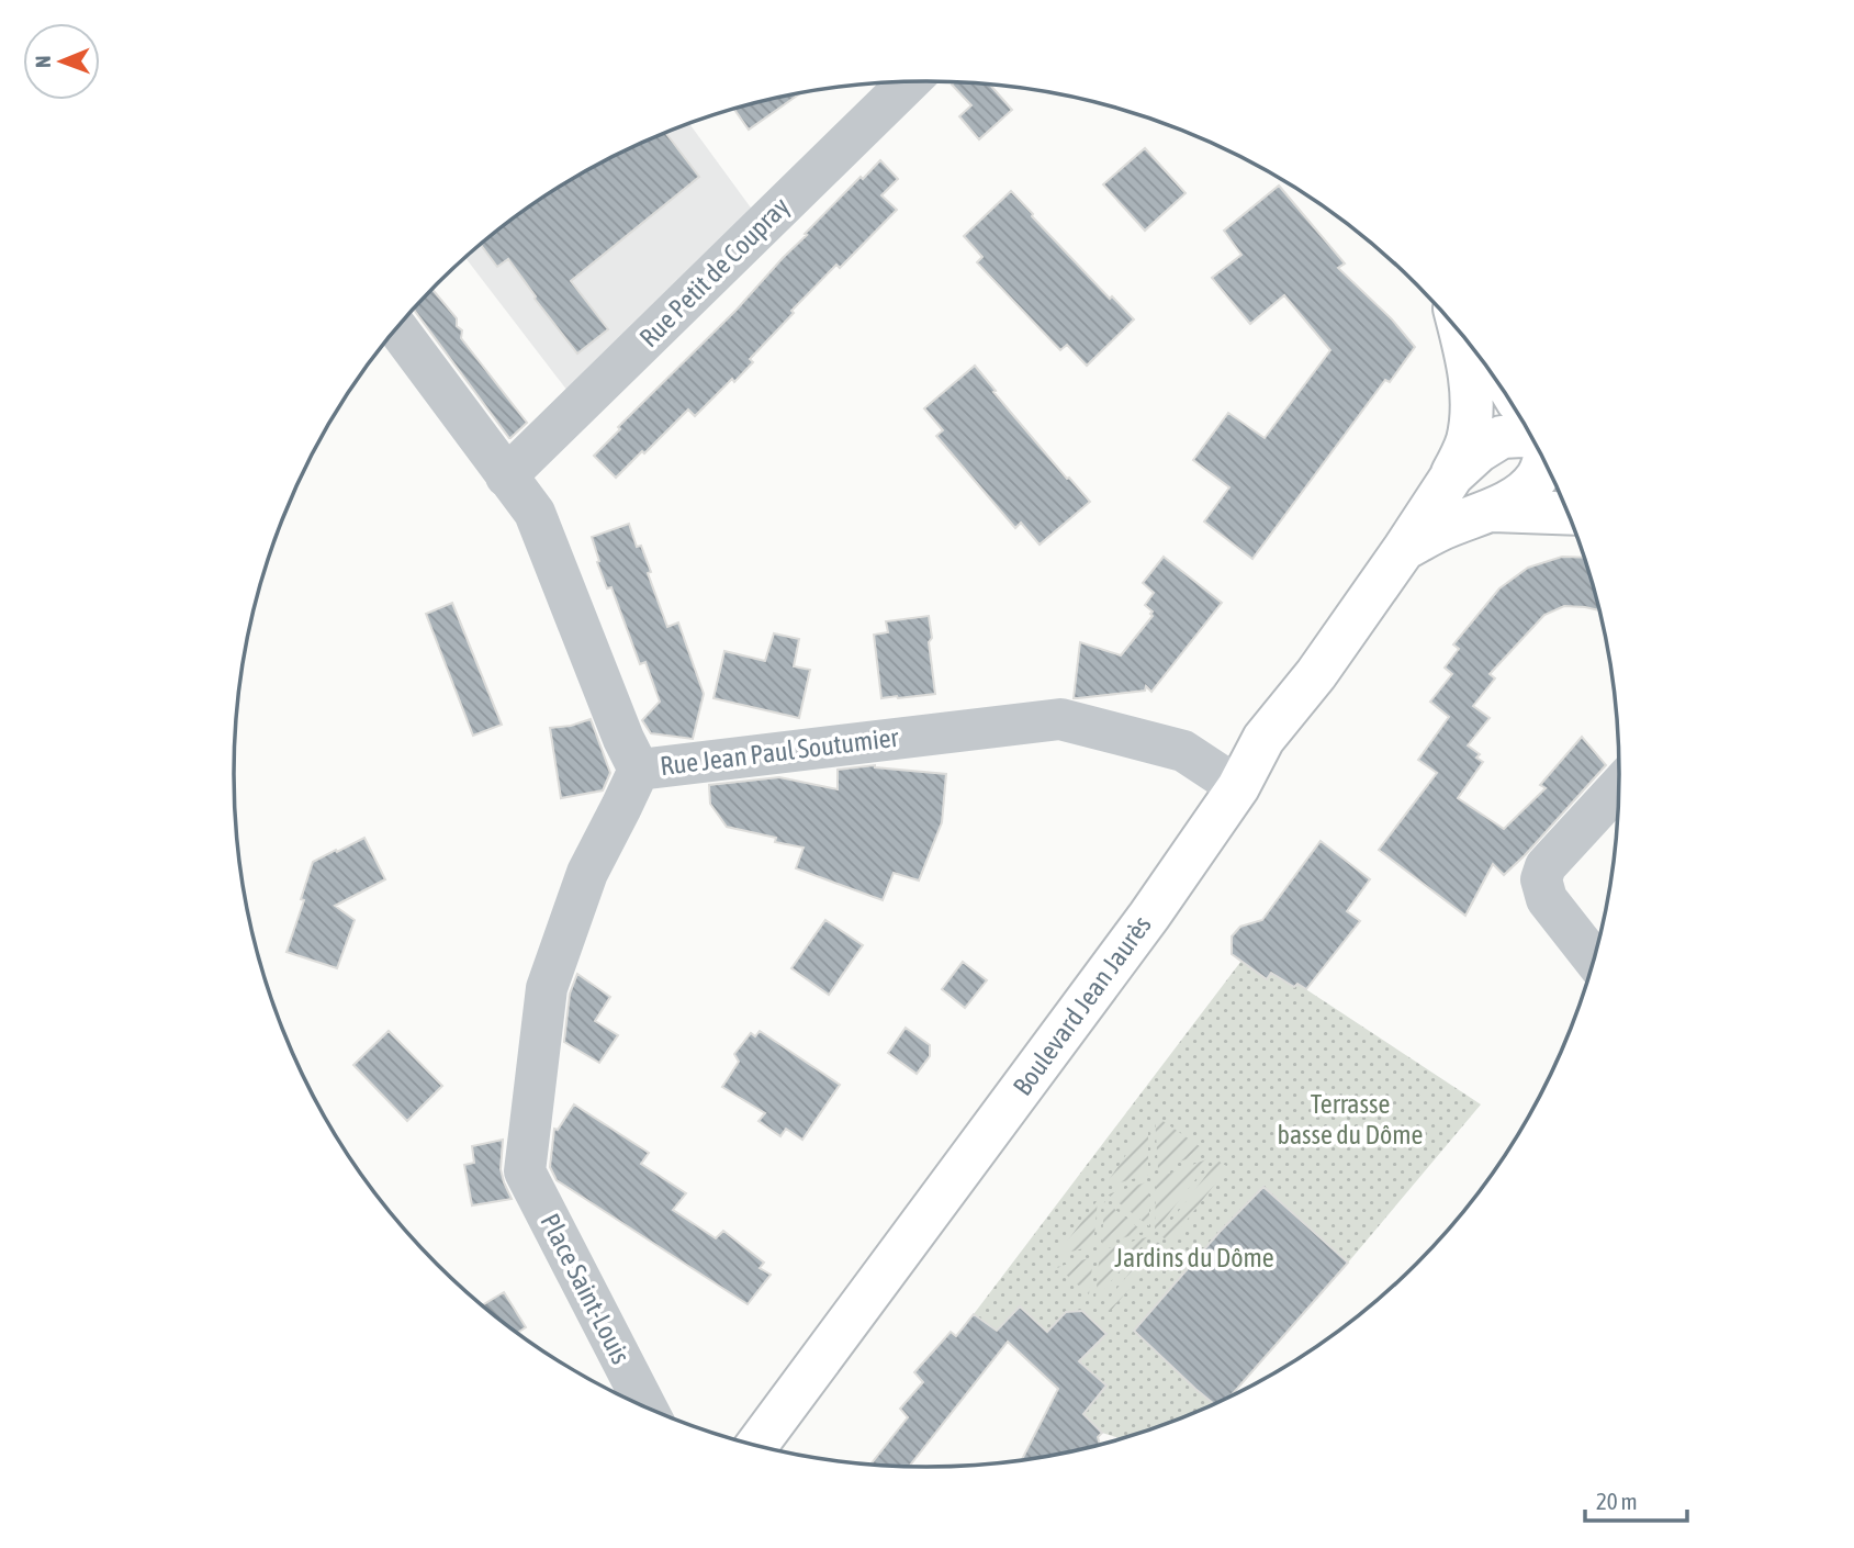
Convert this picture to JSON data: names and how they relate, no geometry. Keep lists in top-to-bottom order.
{
  "streets": {
    "main road": ["Boulevard Jean Jaurès"],
    "street": ["Rue Petit de Coupray", "Rue Jean Paul Soutumier", "Place Saint-Louis"]
  },
  "crossings": [
    ["Rue Petit de Coupray", "Rue Jean Paul Soutumier"],
    ["Rue Jean Paul Soutumier", "Boulevard Jean Jaurès"],
    ["Rue Jean Paul Soutumier", "Place Saint-Louis"]
  ],
  "parks": ["Terrasse basse du Dôme", "Jardins du Dôme"],
  "scale_bar": "20 m",
  "north": "left"
}
